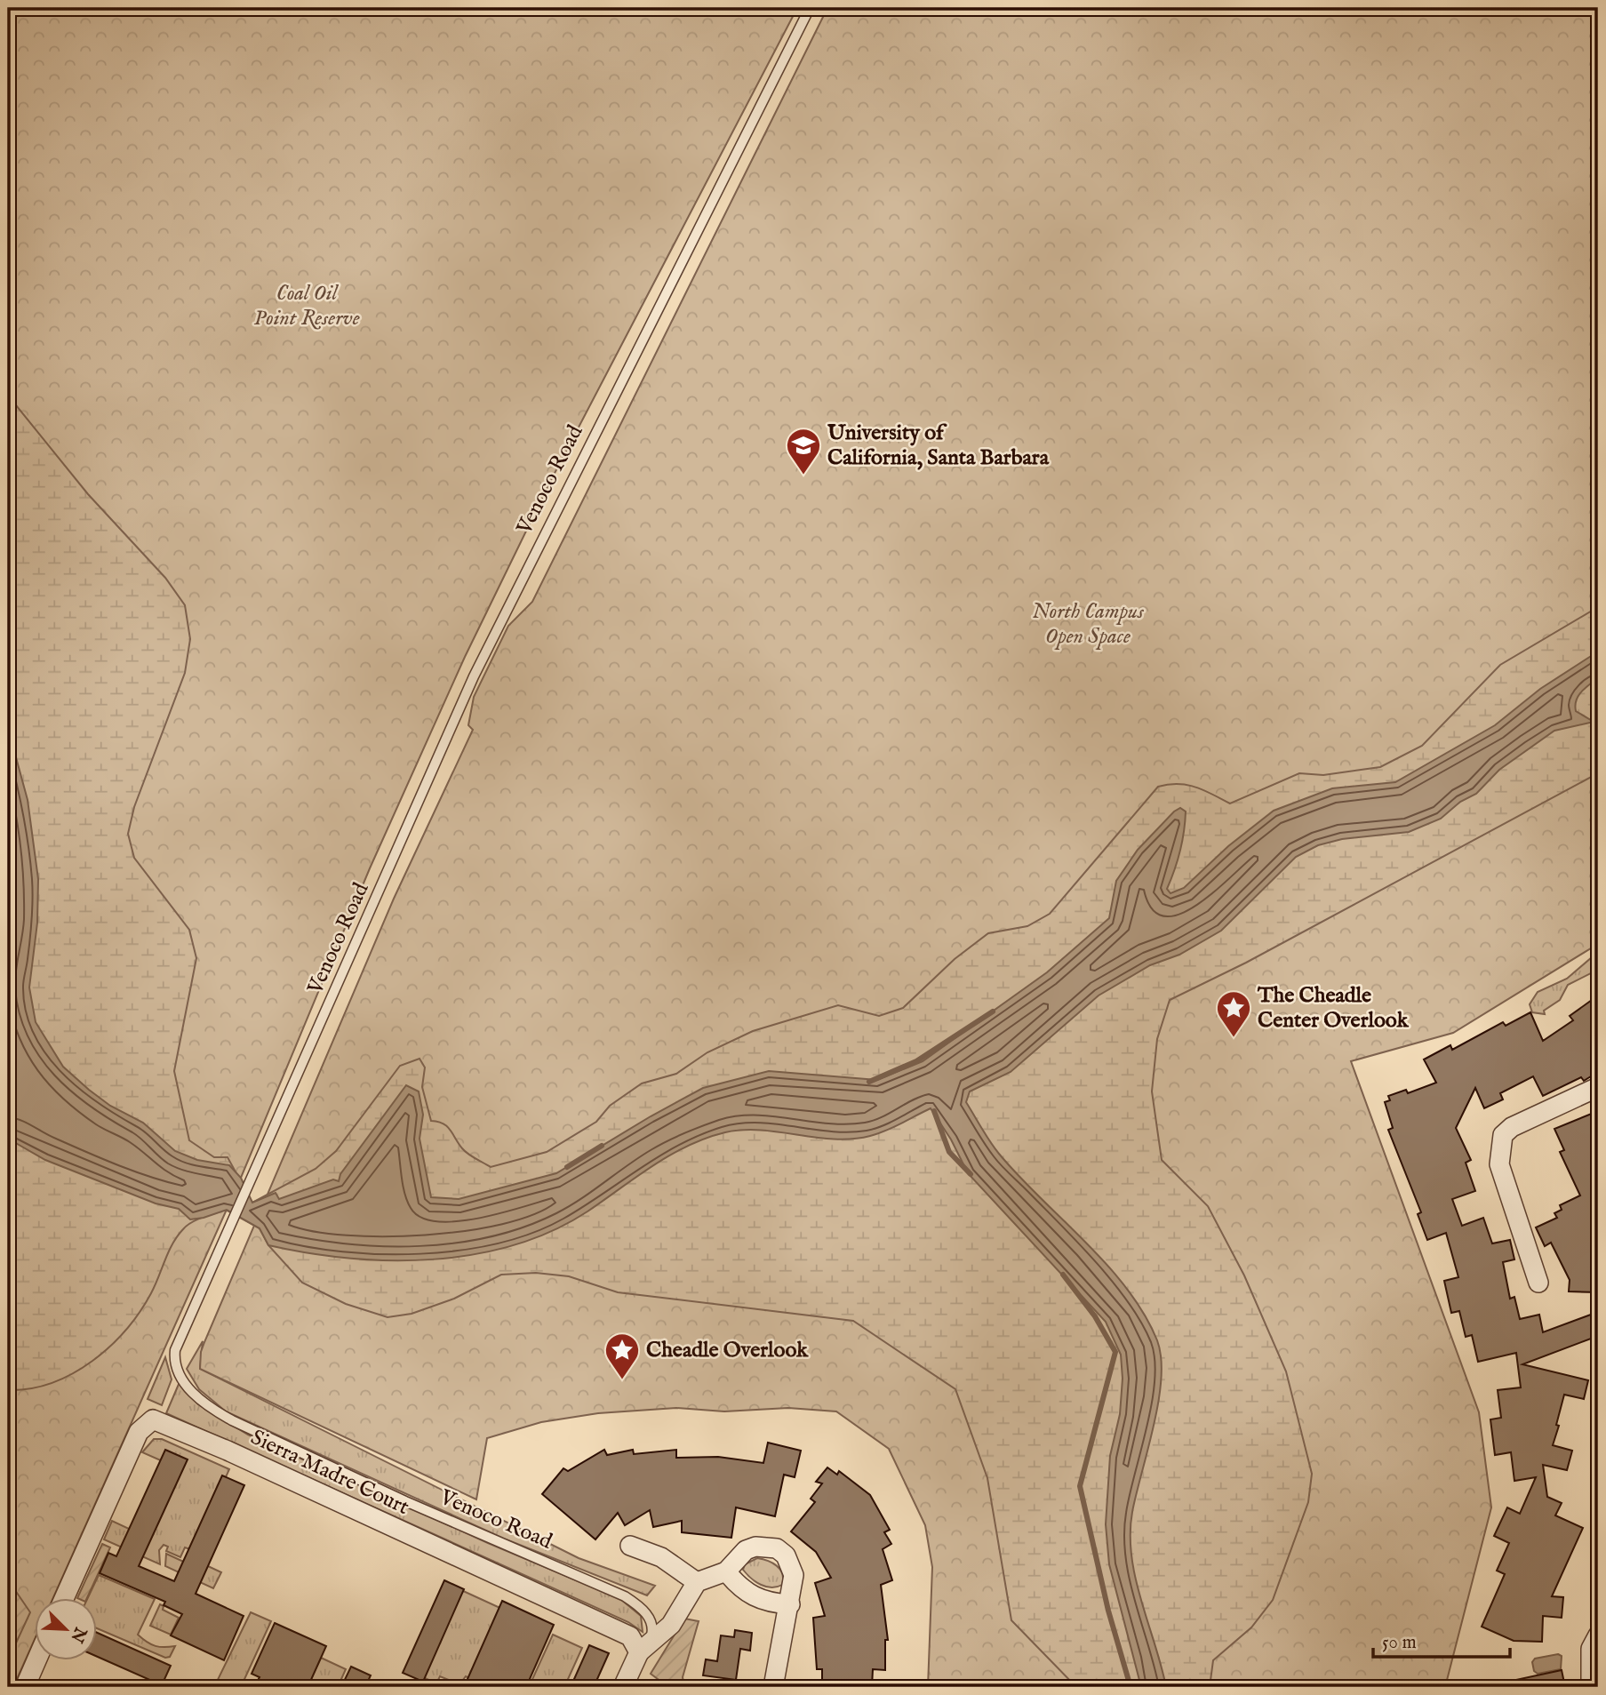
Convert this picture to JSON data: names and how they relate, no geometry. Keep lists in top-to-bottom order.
{
  "streets": {
    "street": ["Sierra Madre Court"],
    "lane": ["Venoco Road"]
  },
  "crossings": [
    ["Venoco Road", "Sierra Madre Court"]
  ],
  "parks": ["Coal Oil Point Reserve", "North Campus Open Space"],
  "places": {
    "school or university": ["University of California, Santa Barbara"],
    "place": ["The Cheadle Center Overlook", "Cheadle Overlook"]
  },
  "scale_bar": "50 m",
  "north": "bottom right"
}
